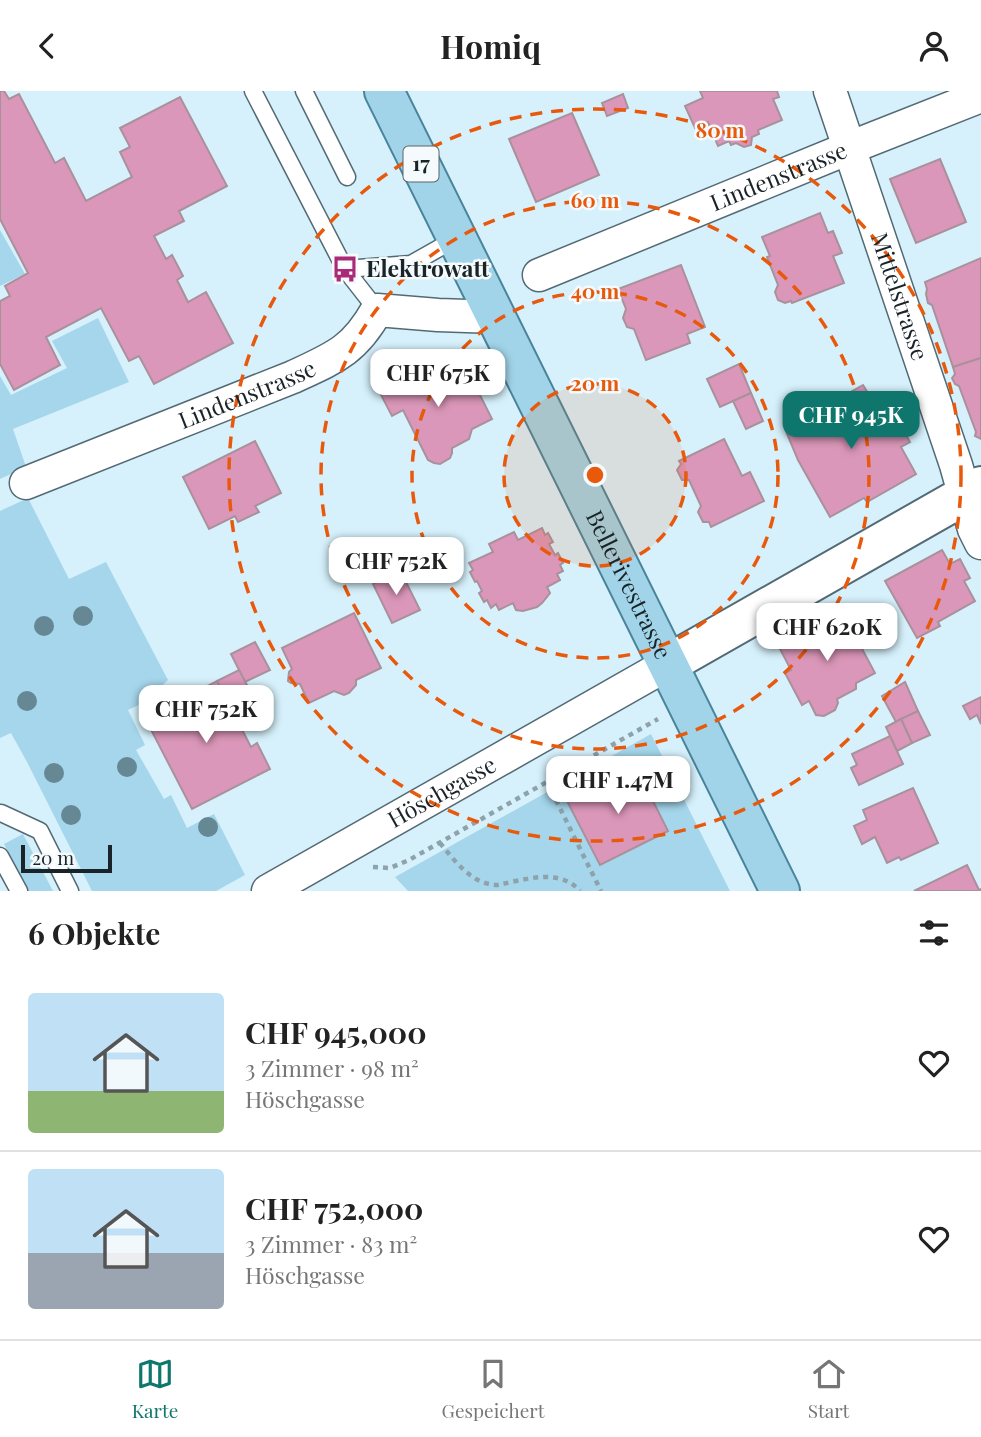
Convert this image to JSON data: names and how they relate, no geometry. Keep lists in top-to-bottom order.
{
  "streets": {
    "main road": ["17", "Bellerivestrasse", "Höschgasse"],
    "street": ["Lindenstrasse", "Mittelstrasse"]
  },
  "crossings": [
    ["Lindenstrasse", "Mittelstrasse"],
    ["Mittelstrasse", "Höschgasse"],
    ["Bellerivestrasse", "Höschgasse"]
  ],
  "places": {
    "bus stop": ["Elektrowatt"]
  },
  "scale_bar": "20 m",
  "page": {
    "header": "Homiq",
    "price": [
      "CHF 675K",
      "CHF 945K",
      "CHF 752K",
      "CHF 620K",
      "CHF 752K",
      "CHF 1.47M"
    ],
    "scale": "20 m",
    "heading": "6 Objekte",
    "list": [
      {
        "name": "CHF 945,000",
        "note": "3 Zimmer · 98 m² · Höschgasse"
      },
      {
        "name": "CHF 752,000",
        "note": "3 Zimmer · 83 m² · Höschgasse"
      }
    ],
    "tabs": ["Karte", "Gespeichert", "Start"]
  },
  "rings": [
    "80 m",
    "60 m",
    "40 m",
    "20 m"
  ]
}
